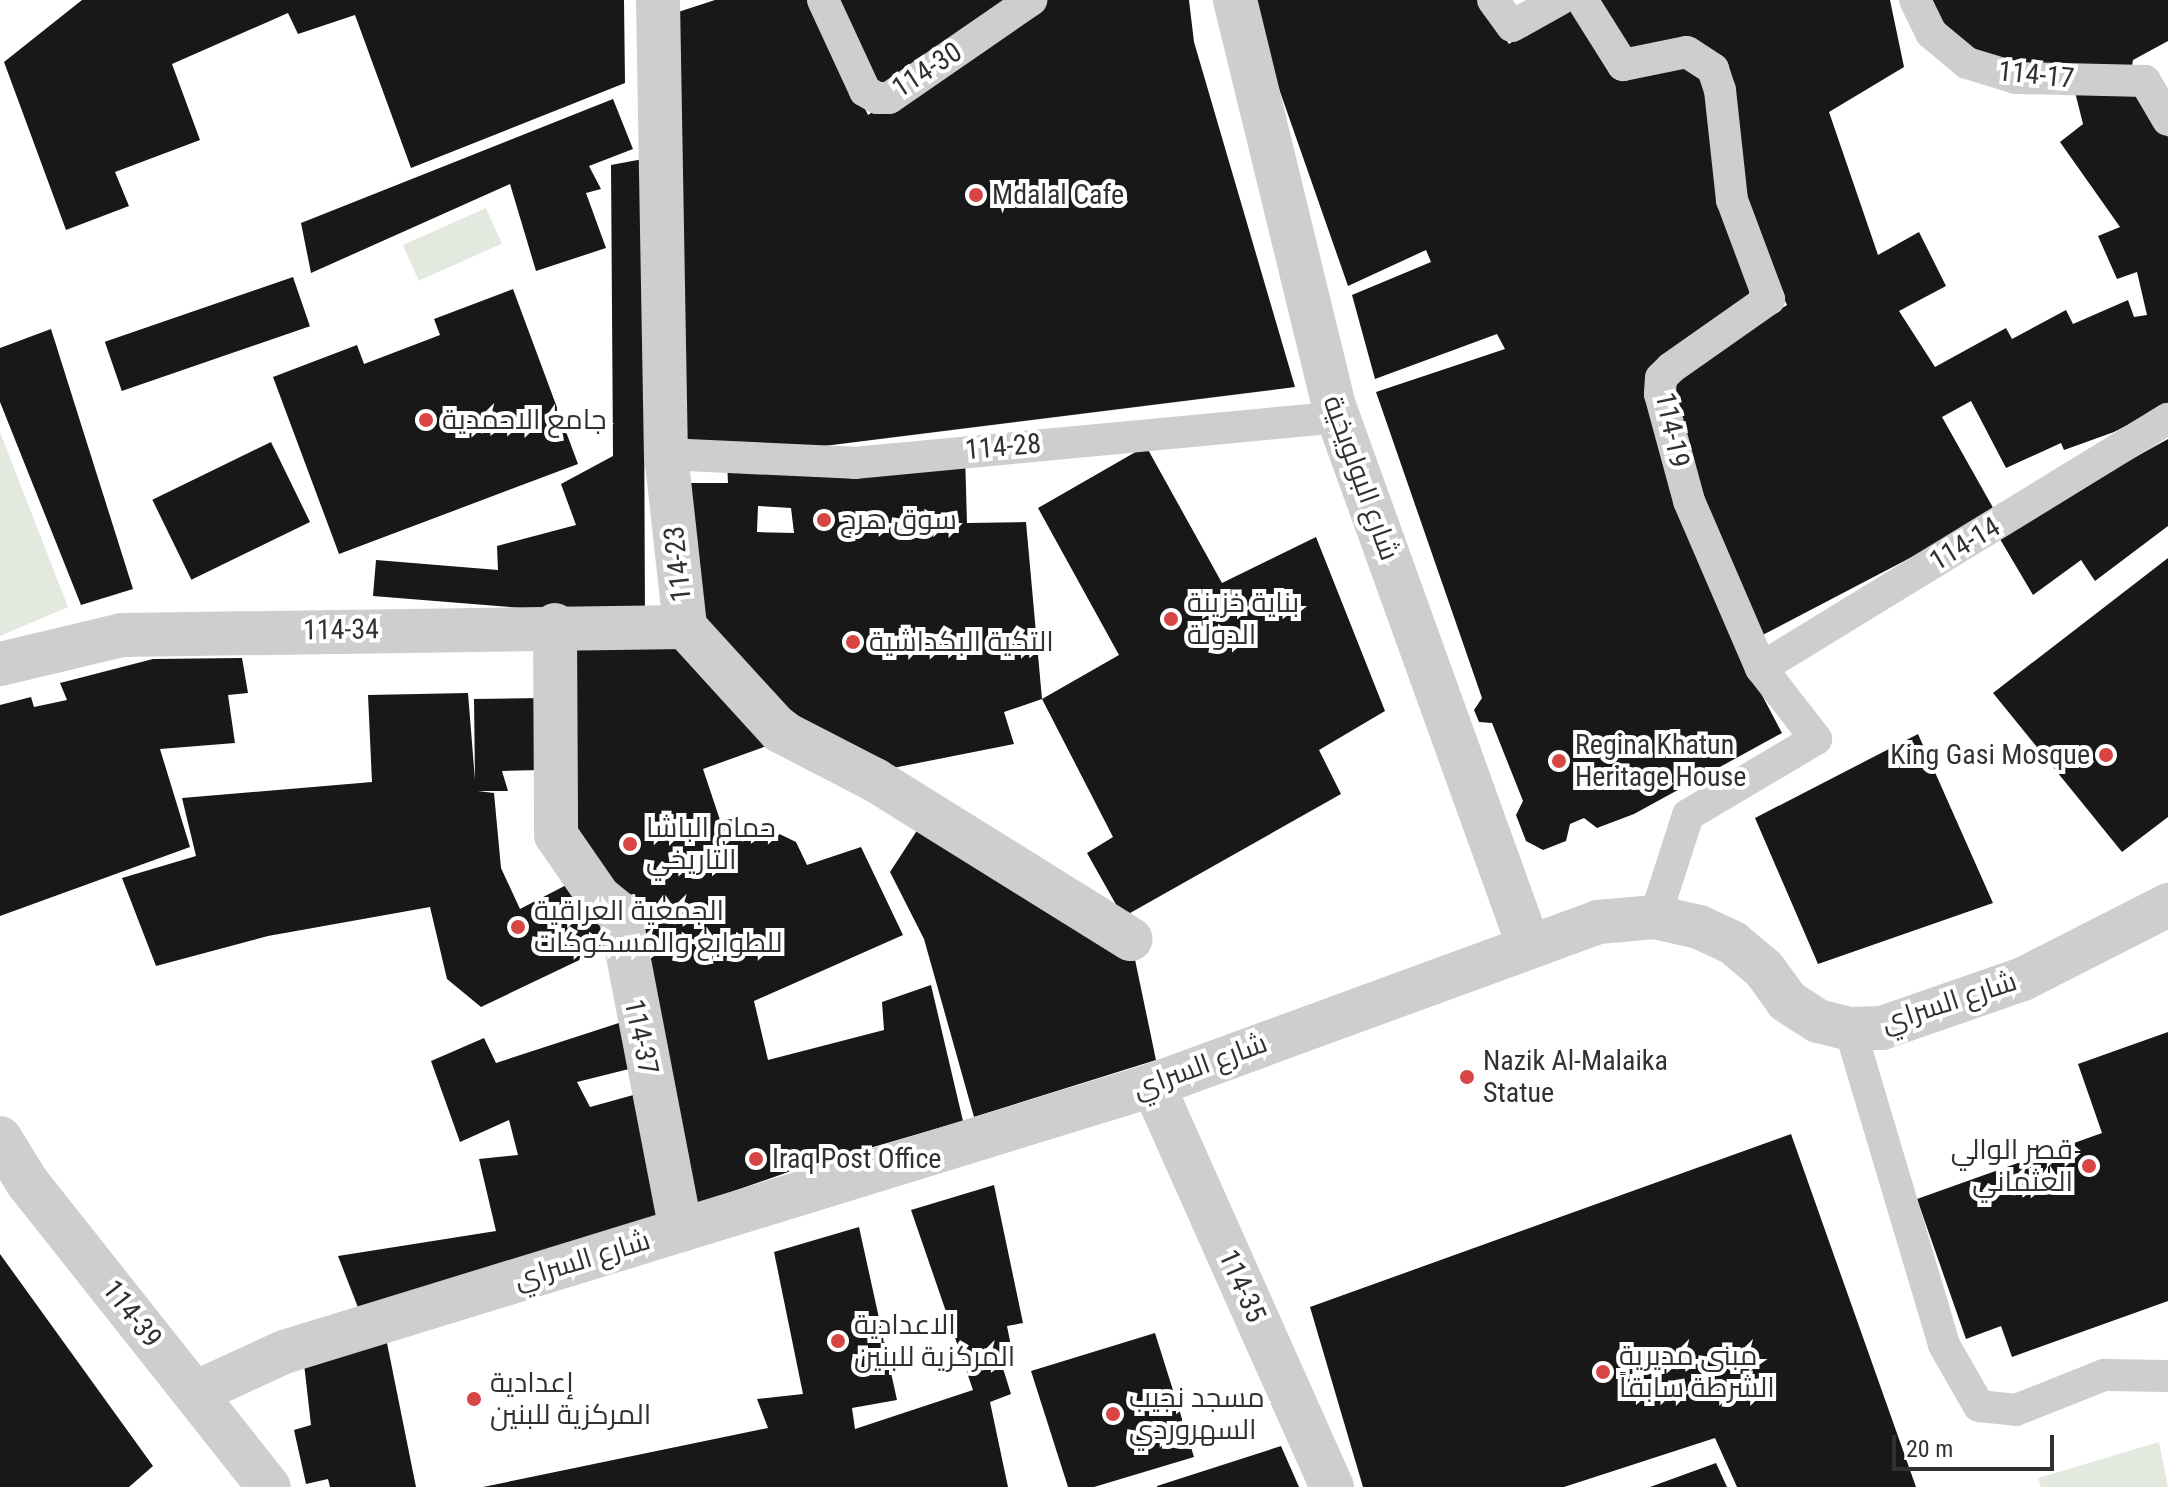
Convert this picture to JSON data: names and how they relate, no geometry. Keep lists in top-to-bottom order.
{
  "streets": {
    "street": [
      "شارع البولويخية",
      "114-23",
      "114-34",
      "شارع السراي",
      "114-37",
      "114-35",
      "114-39"
    ],
    "lane": [
      "114-30",
      "114-17",
      "114-19",
      "114-28",
      "114-14"
    ]
  },
  "crossings": [
    ["114-19", "114-14"],
    ["114-19", "شارع السراي"],
    ["114-28", "شارع البولويخية"],
    ["114-28", "114-23"],
    ["شارع البولويخية", "شارع السراي"],
    ["114-23", "114-34"],
    ["114-34", "114-37"],
    ["شارع السراي", "114-37"],
    ["شارع السراي", "114-35"],
    ["شارع السراي", "114-39"]
  ],
  "places": [
    "Mdalal Cafe",
    "جامع الاحمدية",
    "سوق هرج",
    "بناية خزينة الدولة",
    "التكية البكداشية",
    "King Gasi Mosque",
    "Regina Khatun Heritage House",
    "حمام الباشا التاريخي",
    "الجمعية العراقية للطوابع والمسكوكات",
    "Nazik Al-Malaika Statue",
    "Iraq Post Office",
    "قصر الوالي العثماني",
    "الاعدادية المركزية للبنين",
    "مبنى مديرية الشرطة سابقاً",
    "إعدادية المركزية للبنين",
    "مسجد نجيب السهروردي"
  ],
  "scale_bar": "20 m"
}
